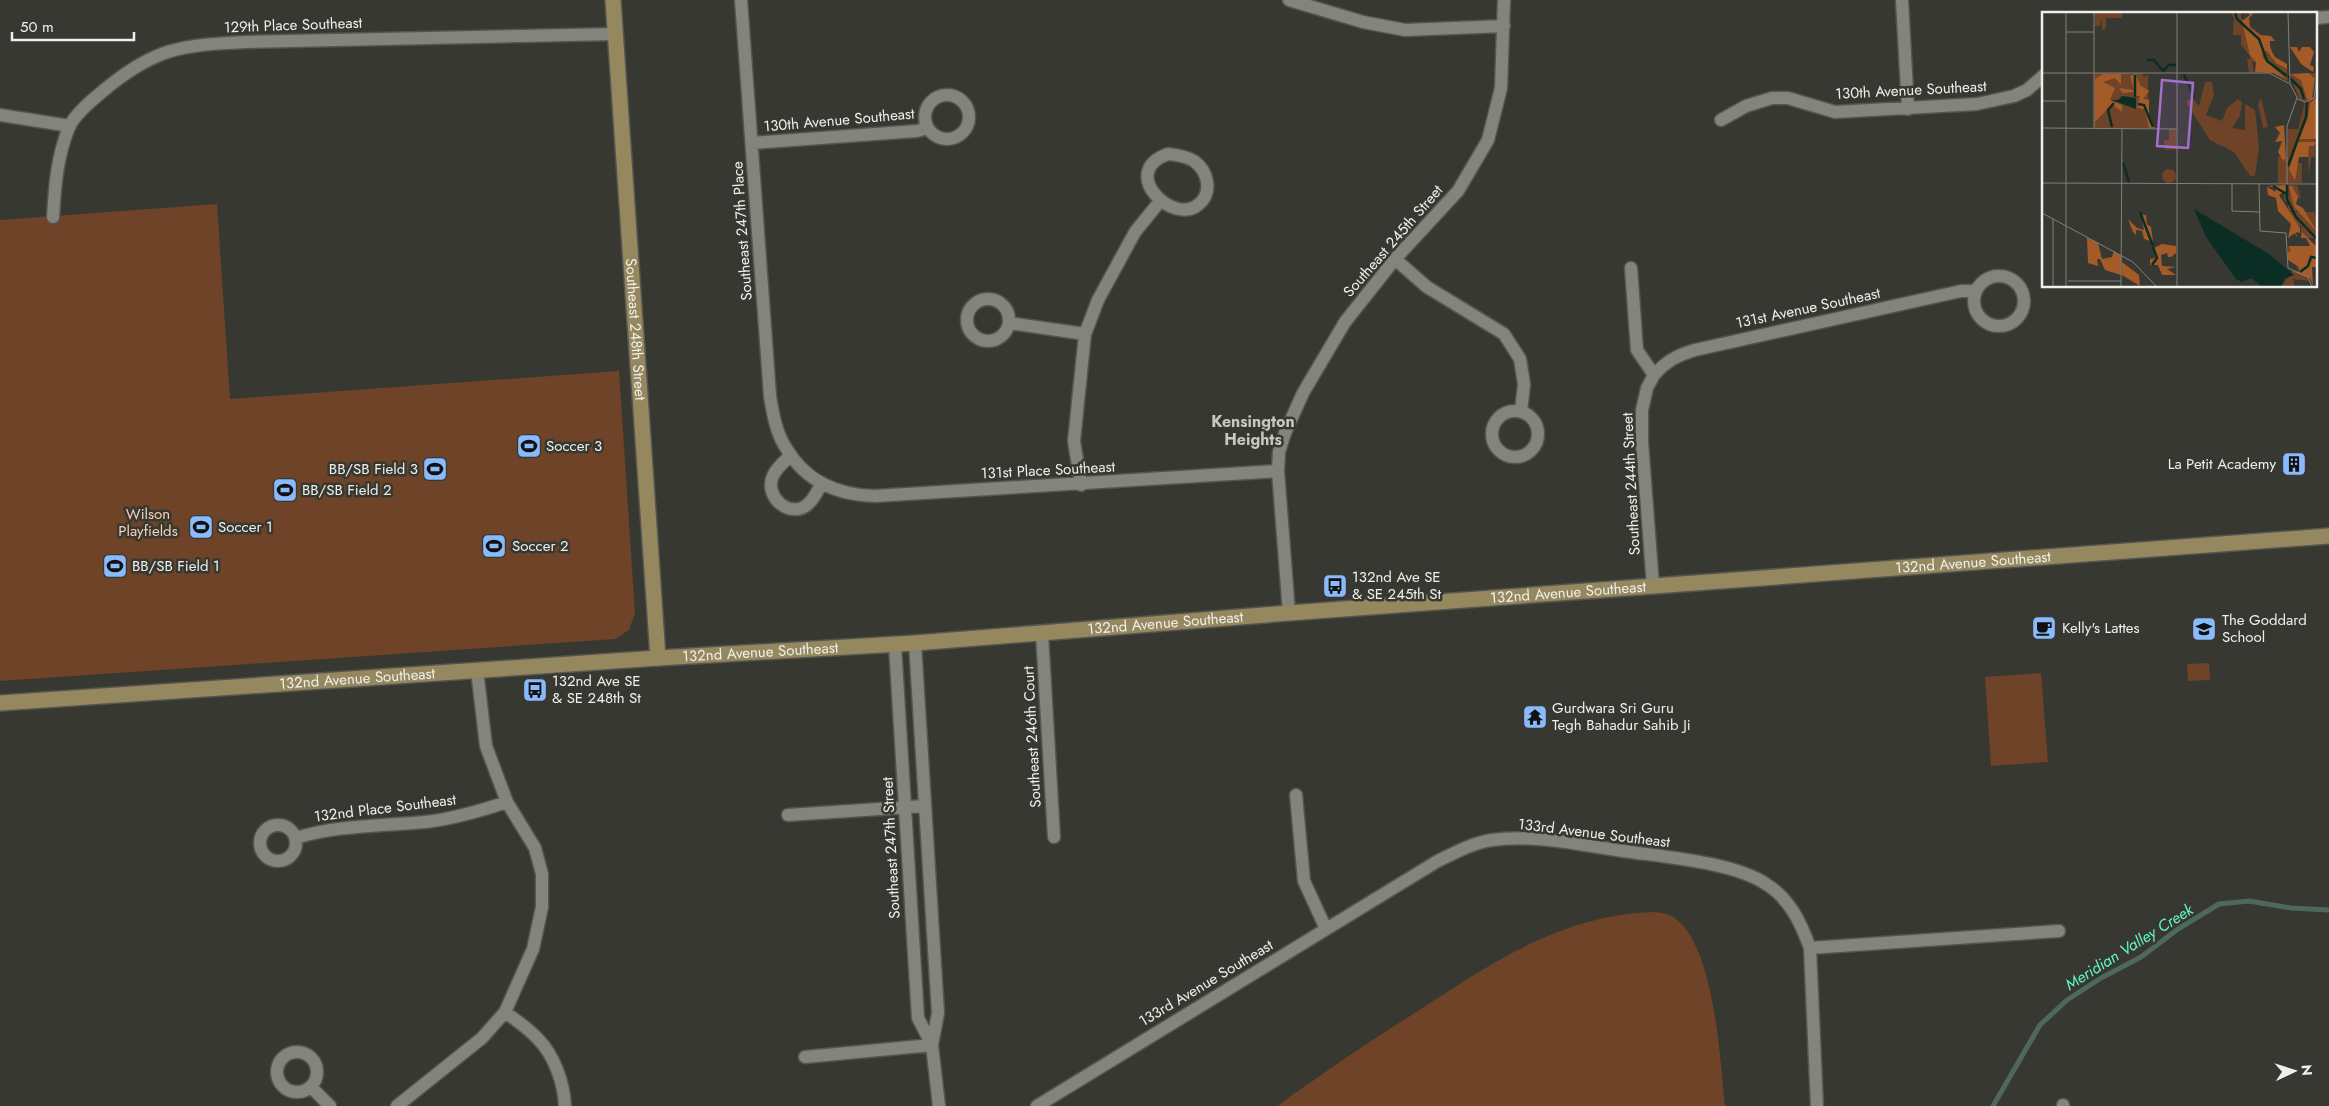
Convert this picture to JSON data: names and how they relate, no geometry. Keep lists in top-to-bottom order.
{
  "streets": {
    "main road": ["Southeast 248th Street", "132nd Avenue Southeast"],
    "street": [
      "129th Place Southeast",
      "130th Avenue Southeast",
      "Southeast 247th Place",
      "Southeast 245th Street",
      "131st Avenue Southeast",
      "131st Place Southeast",
      "Southeast 244th Street",
      "Southeast 246th Court",
      "132nd Place Southeast",
      "133rd Avenue Southeast",
      "Southeast 247th Street"
    ]
  },
  "crossings": [
    ["129th Place Southeast", "Southeast 248th Street"],
    ["130th Avenue Southeast", "Southeast 247th Place"],
    ["Southeast 247th Place", "131st Place Southeast"],
    ["Southeast 245th Street", "131st Place Southeast"],
    ["Southeast 245th Street", "132nd Avenue Southeast"],
    ["131st Avenue Southeast", "Southeast 244th Street"],
    ["Southeast 248th Street", "132nd Avenue Southeast"],
    ["Southeast 244th Street", "132nd Avenue Southeast"],
    ["132nd Avenue Southeast", "Southeast 246th Court"],
    ["132nd Avenue Southeast", "Southeast 247th Street"]
  ],
  "districts": ["Kensington Heights"],
  "water": ["Meridian Valley Creek"],
  "parks": ["Wilson Playfields"],
  "places": {
    "sports": [
      "Soccer 3",
      "BB/SB Field 3",
      "BB/SB Field 2",
      "Soccer 1",
      "Soccer 2",
      "BB/SB Field 1"
    ],
    "building": ["La Petit Academy"],
    "bus stop": ["132nd Ave SE & SE 245th St", "132nd Ave SE & SE 248th St"],
    "cafe": ["Kelly's Lattes"],
    "school or university": ["The Goddard School"],
    "temple": ["Gurdwara Sri Guru Tegh Bahadur Sahib Ji"]
  },
  "scale_bar": "50 m",
  "north": "right"
}
